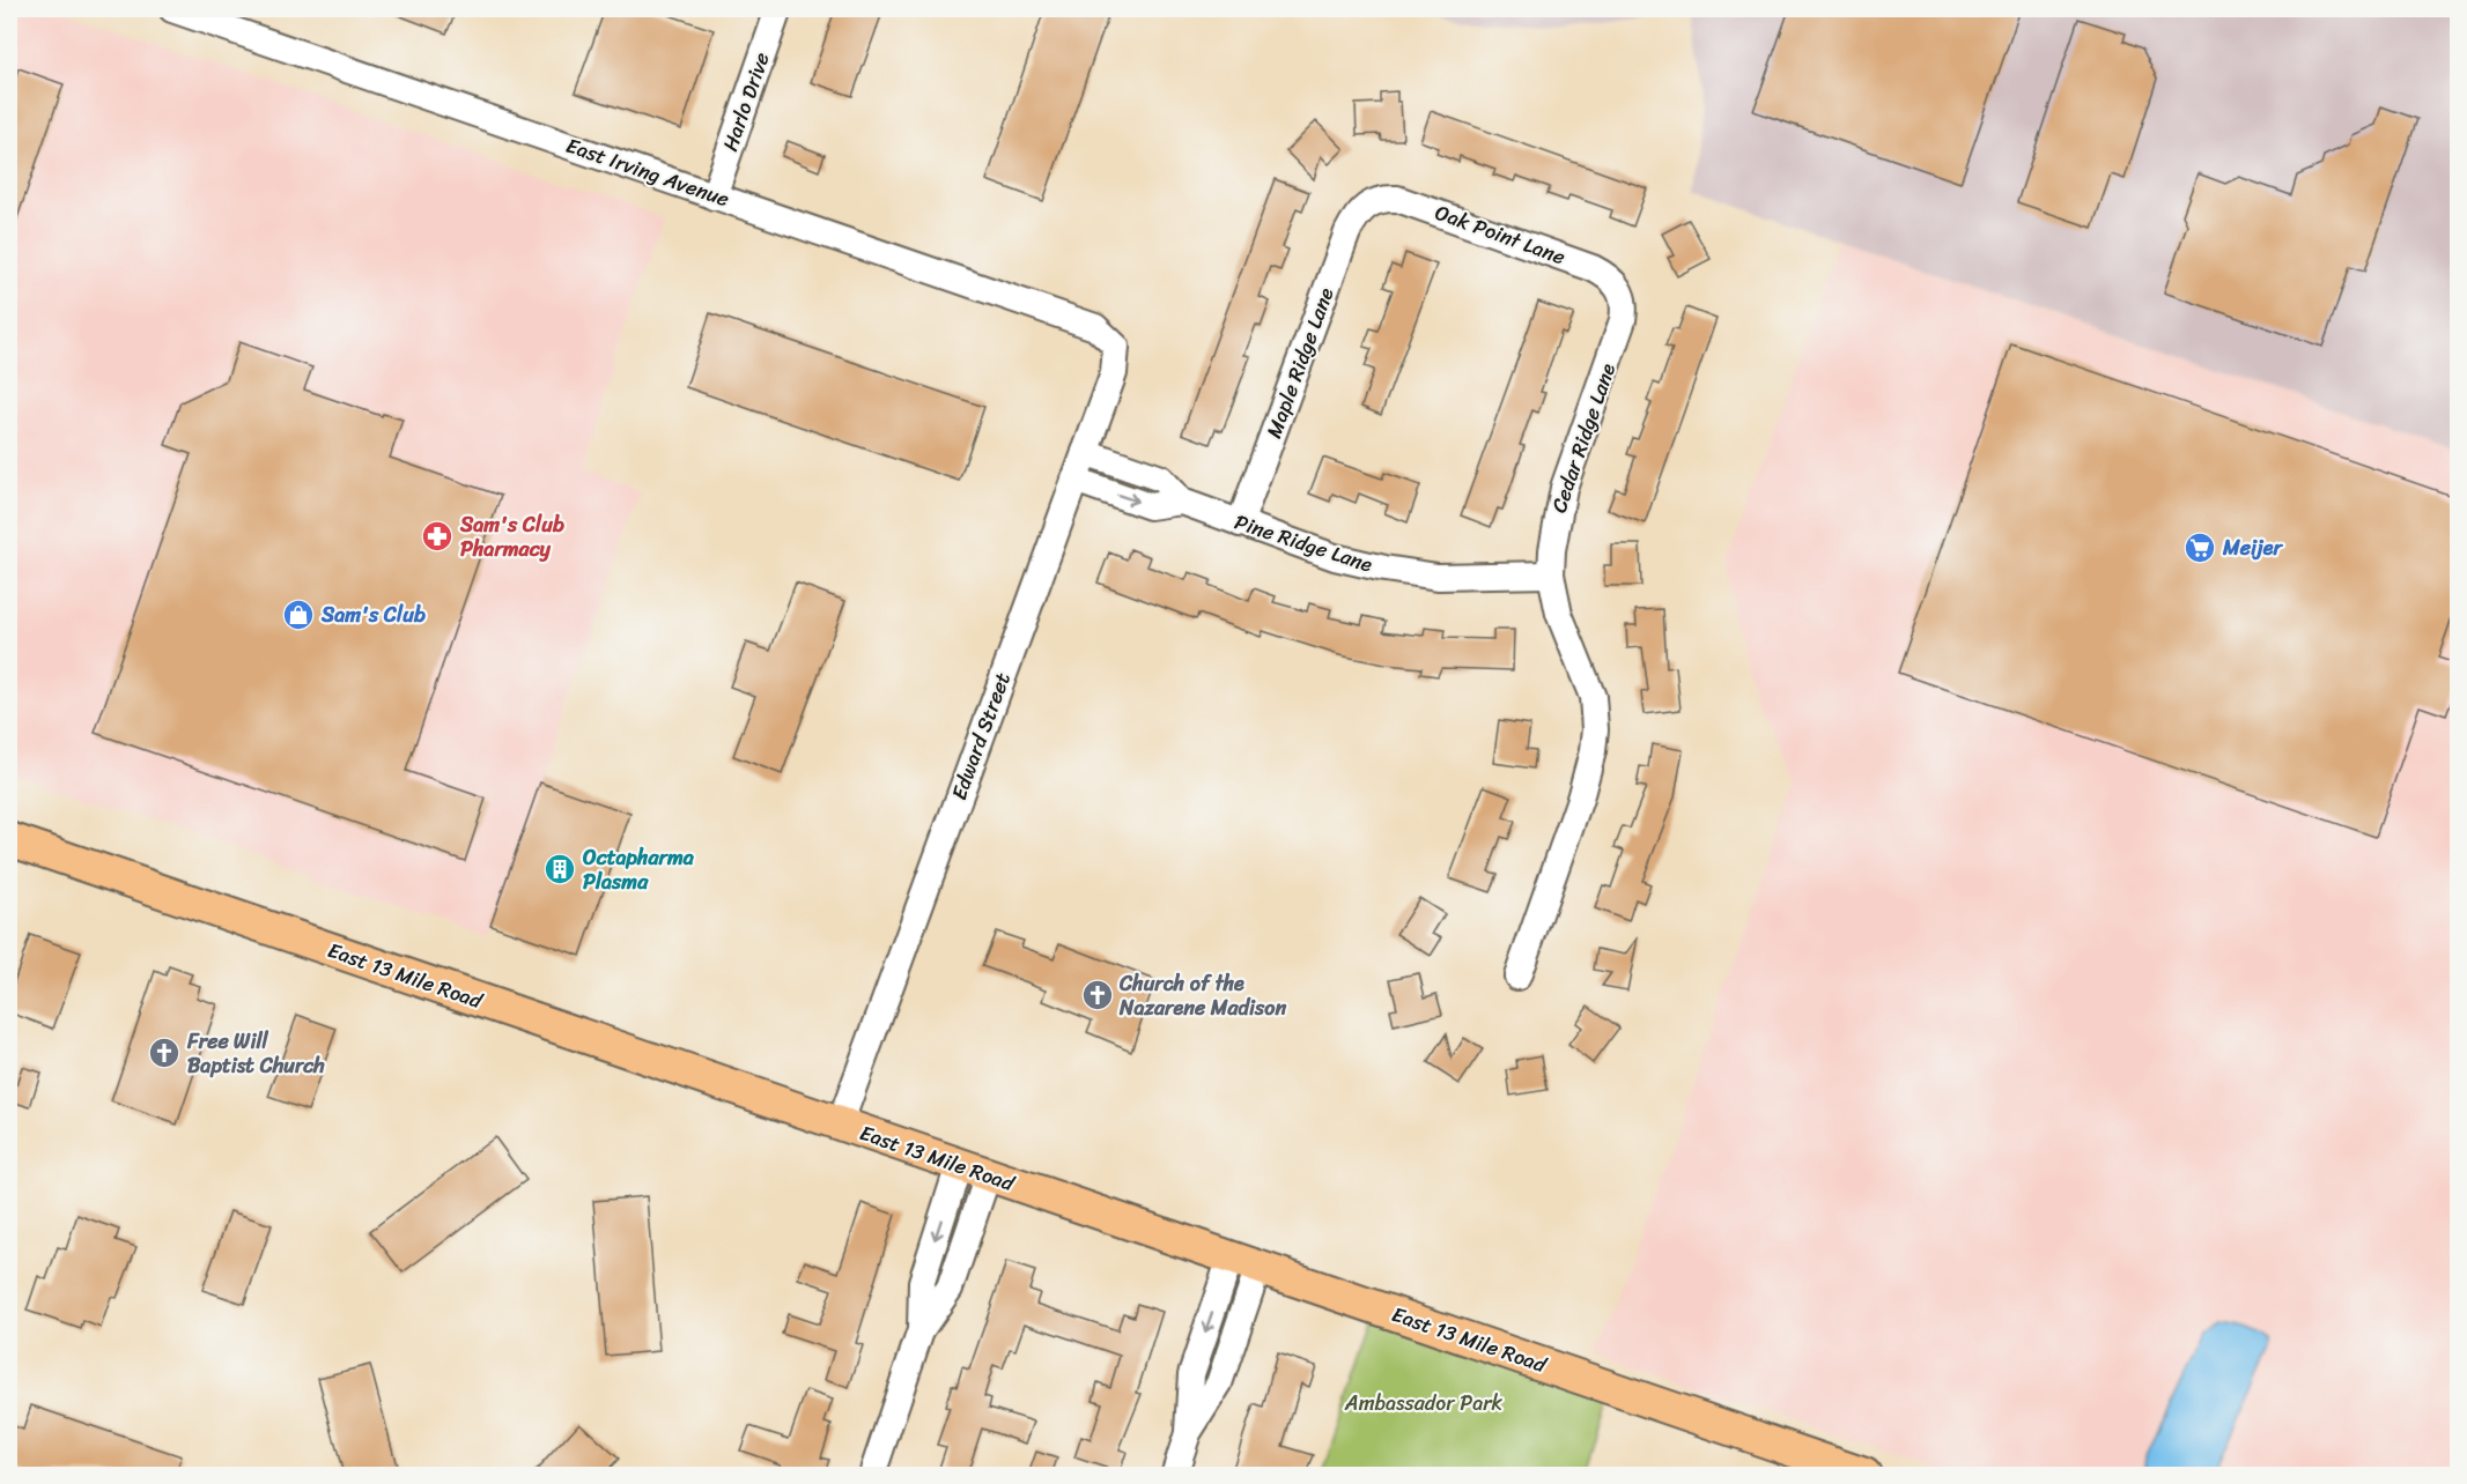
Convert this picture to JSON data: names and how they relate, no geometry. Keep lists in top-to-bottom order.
{
  "streets": {
    "main road": ["East 13 Mile Road"],
    "street": [
      "Harlo Drive",
      "East Irving Avenue",
      "Oak Point Lane",
      "Maple Ridge Lane",
      "Cedar Ridge Lane",
      "Pine Ridge Lane",
      "Edward Street"
    ]
  },
  "crossings": [
    ["Harlo Drive", "East Irving Avenue"],
    ["East Irving Avenue", "Edward Street"],
    ["Oak Point Lane", "Maple Ridge Lane"],
    ["Oak Point Lane", "Cedar Ridge Lane"],
    ["Maple Ridge Lane", "Pine Ridge Lane"],
    ["Cedar Ridge Lane", "Pine Ridge Lane"],
    ["Pine Ridge Lane", "Edward Street"],
    ["Edward Street", "East 13 Mile Road"]
  ],
  "parks": ["Ambassador Park"],
  "places": {
    "pharmacy": ["Sam's Club Pharmacy"],
    "supermarket": ["Meijer"],
    "shop": ["Sam's Club"],
    "building": ["Octapharma Plasma"],
    "church": ["Church of the Nazarene Madison", "Free Will Baptist Church"]
  }
}
